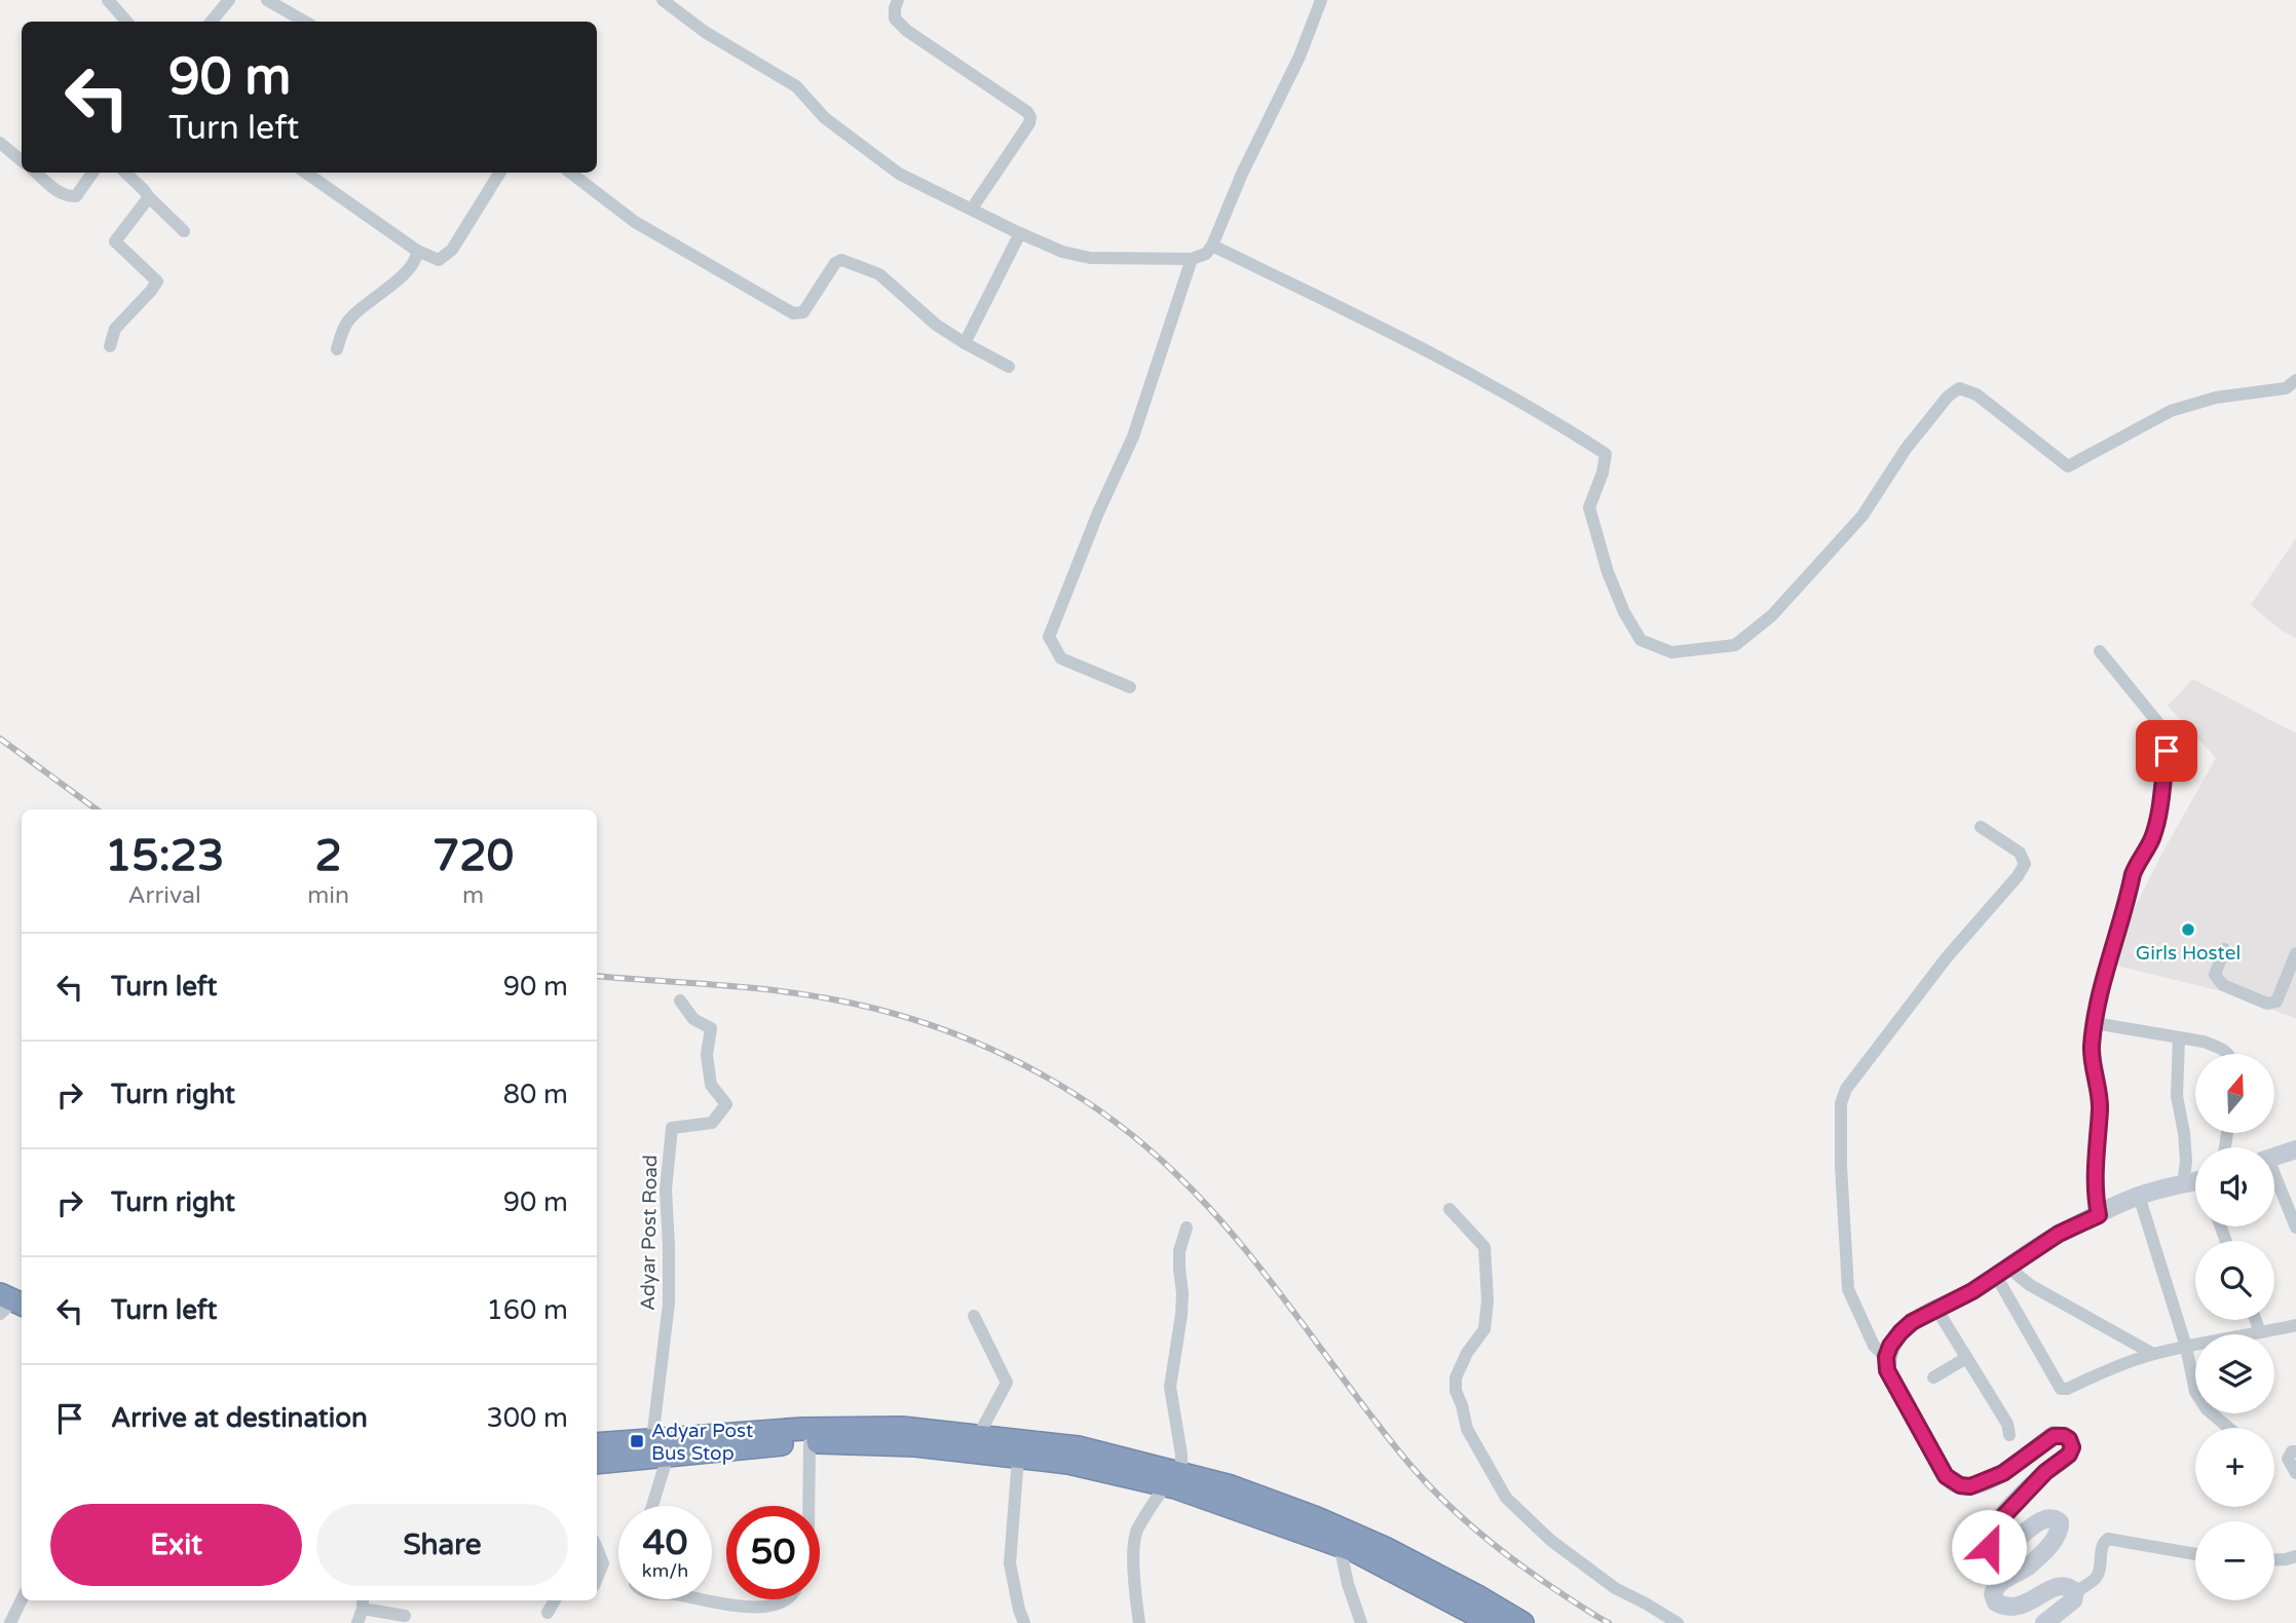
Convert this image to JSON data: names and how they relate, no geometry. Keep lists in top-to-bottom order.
{
  "streets": {
    "street": ["Adyar Post Road"]
  },
  "places": {
    "other": ["Girls Hostel"],
    "transit": ["Adyar Post Bus Stop"]
  },
  "north": "top",
  "page": {
    "turn": ["90 m", "Turn left"],
    "eta": [
      "15:23",
      "Arrival",
      "2",
      "min",
      "720",
      "m"
    ],
    "list": [
      {
        "name": "Turn left",
        "value": "90 m"
      },
      {
        "name": "Turn right",
        "value": "80 m"
      },
      {
        "name": "Turn right",
        "value": "90 m"
      },
      {
        "name": "Turn left",
        "value": "160 m"
      },
      {
        "name": "Arrive at destination",
        "value": "300 m"
      }
    ],
    "map_buttons": ["+", "−"],
    "buttons": ["Exit", "Share"],
    "speed": "40 km/h",
    "limit": "50"
  }
}
